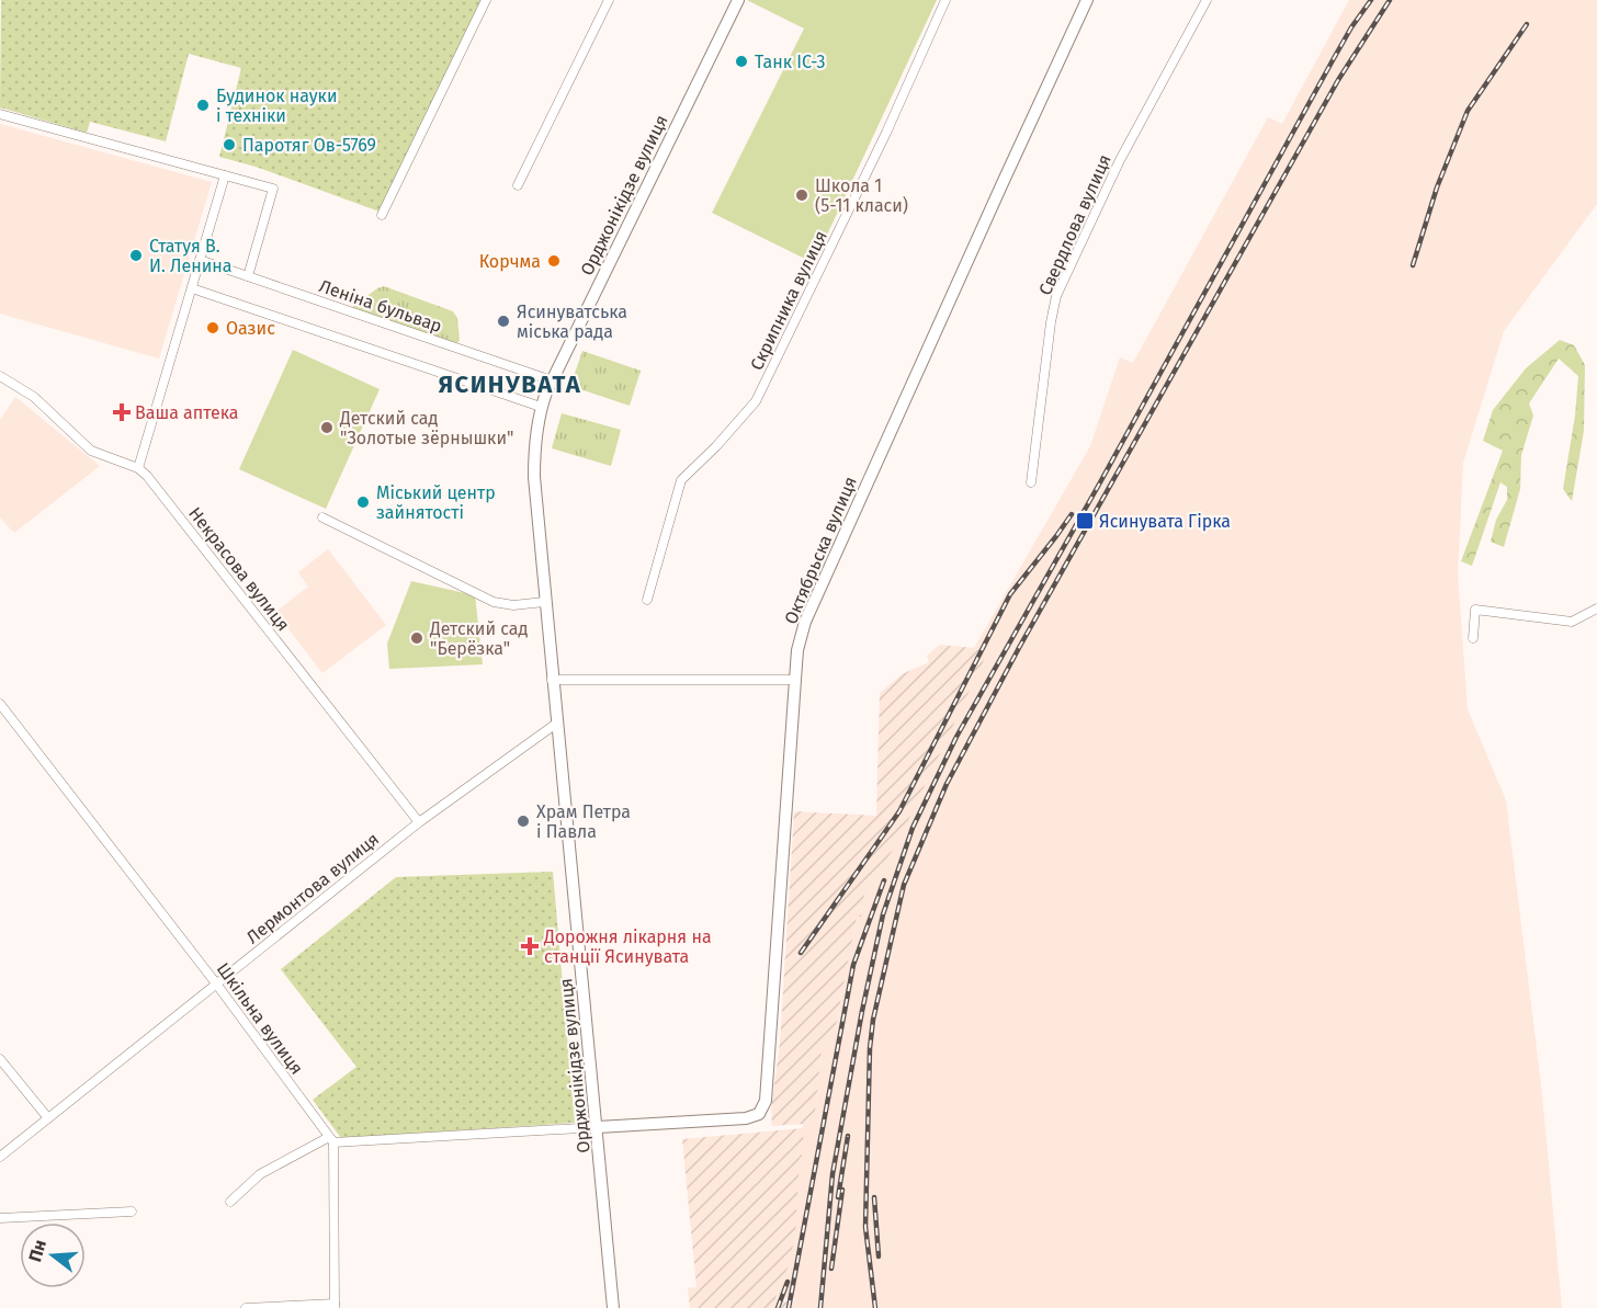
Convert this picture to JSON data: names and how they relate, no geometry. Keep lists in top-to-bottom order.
{
  "streets": {
    "main road": ["Орджонікідзе вулиця", "Октябрьска вулиця"],
    "street": [
      "Свердлова вулиця",
      "Скрипника вулиця",
      "Леніна бульвар",
      "Некрасова вулиця",
      "Лермонтова вулиця",
      "Шкільна вулиця"
    ]
  },
  "crossings": [
    ["Орджонікідзе вулиця", "Леніна бульвар"],
    ["Орджонікідзе вулиця", "Октябрьска вулиця"],
    ["Орджонікідзе вулиця", "Лермонтова вулиця"],
    ["Некрасова вулиця", "Лермонтова вулиця"],
    ["Лермонтова вулиця", "Шкільна вулиця"]
  ],
  "districts": ["ЯСИНУВАТА"],
  "places": {
    "other": [
      "Танк ІС-3",
      "Будинок науки і техніки",
      "Паротяг Ов-5769",
      "Школа 1 (5-11 класи)",
      "Статуя В. И. Ленина",
      "Корчма",
      "Ясинуватська міська рада",
      "Оазис",
      "Детский сад \"Золотые зёрнышки\"",
      "Міський центр зайнятості",
      "Детский сад \"Берёзка\"",
      "Храм Петра і Павла"
    ],
    "health": ["Ваша аптека", "Дорожня лікарня на станції Ясинувата"],
    "transit": ["Ясинувата Гірка"]
  },
  "north": "left"
}
